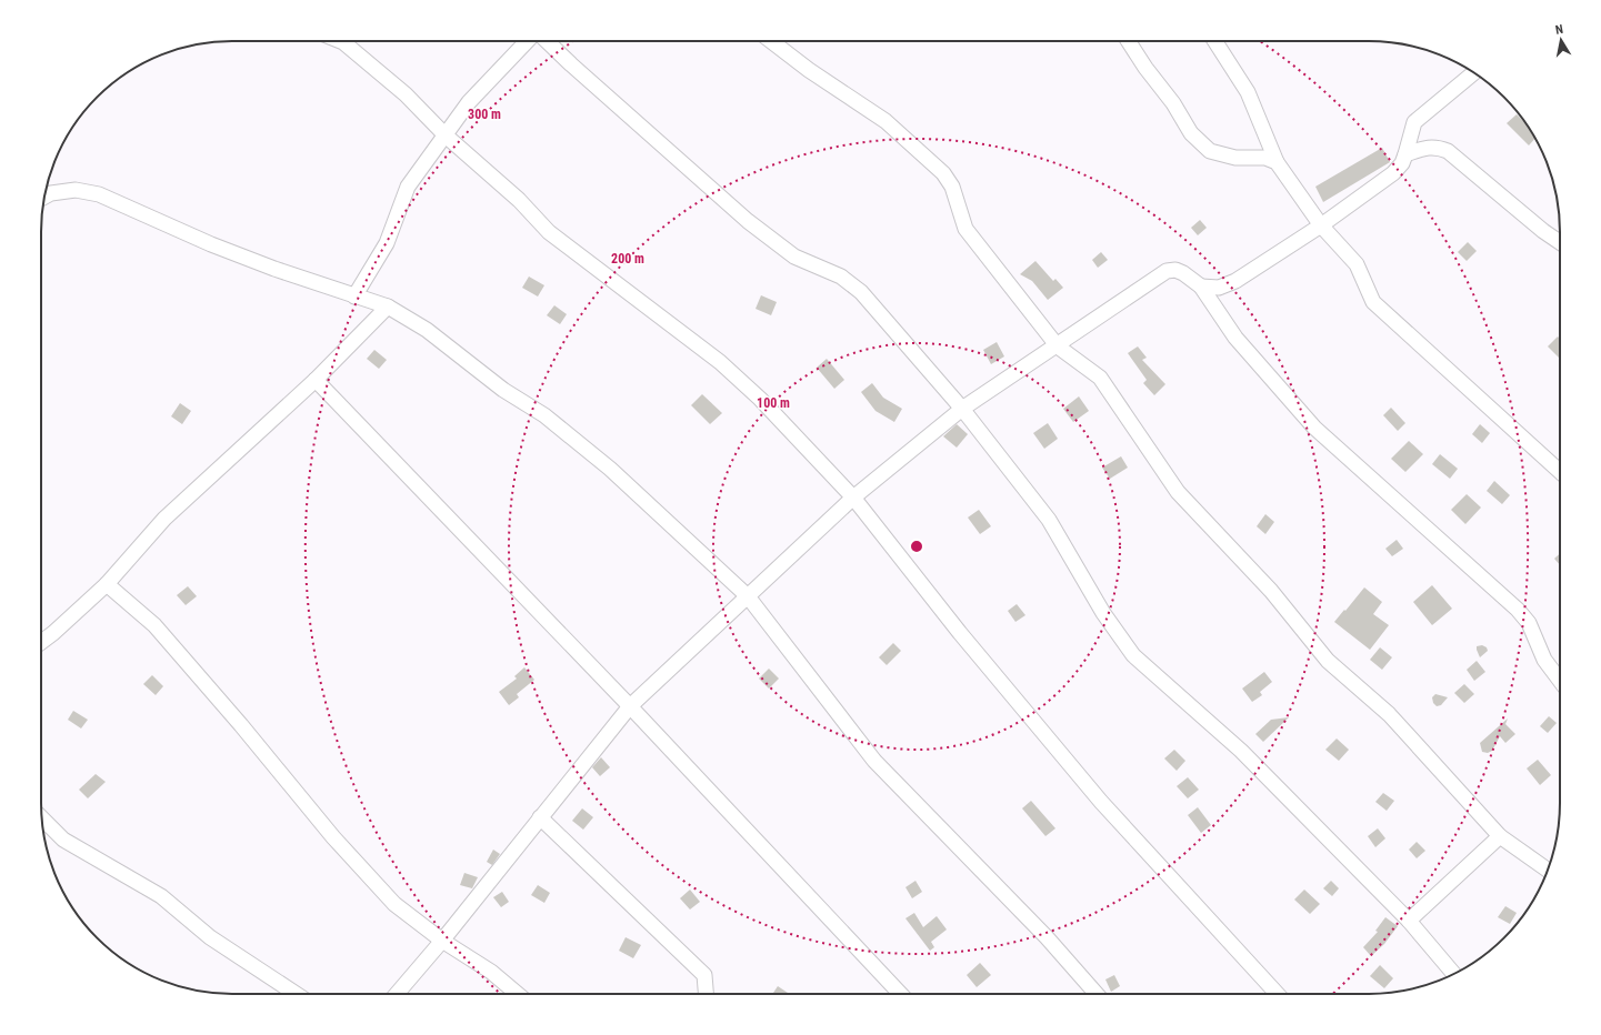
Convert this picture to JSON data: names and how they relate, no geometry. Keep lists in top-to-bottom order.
{
  "north": "top",
  "rings": ["300 m", "200 m", "100 m"]
}
